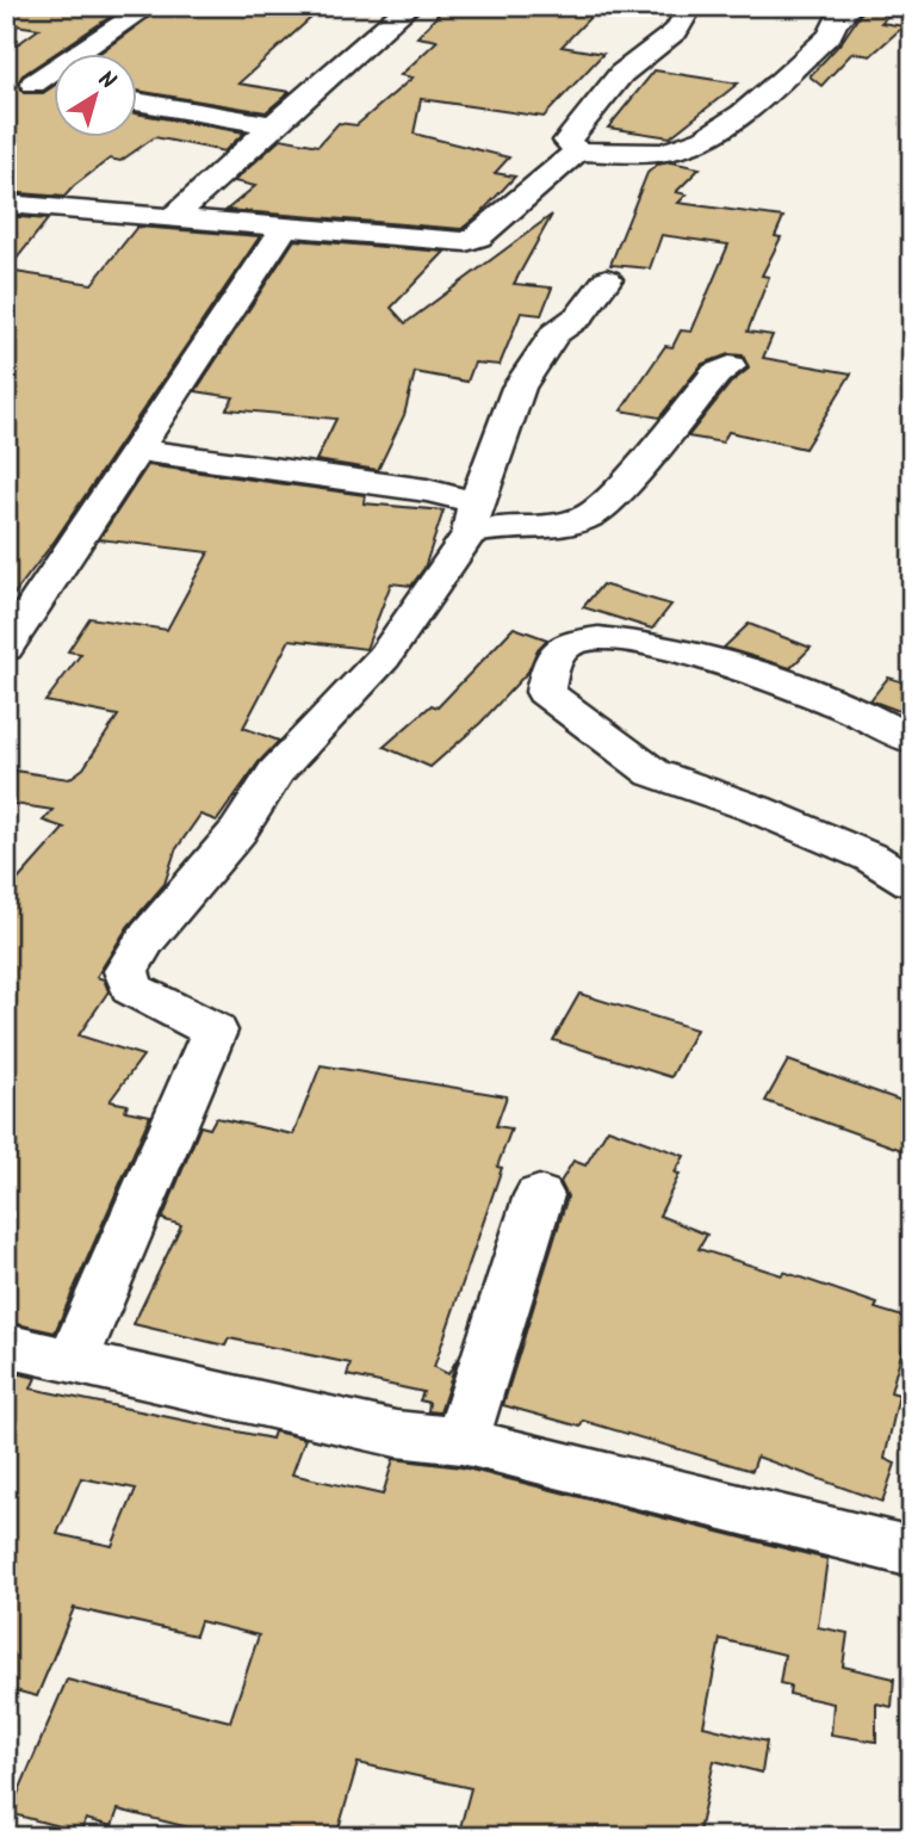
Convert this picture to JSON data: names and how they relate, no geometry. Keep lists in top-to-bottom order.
{
  "north": "top right"
}
